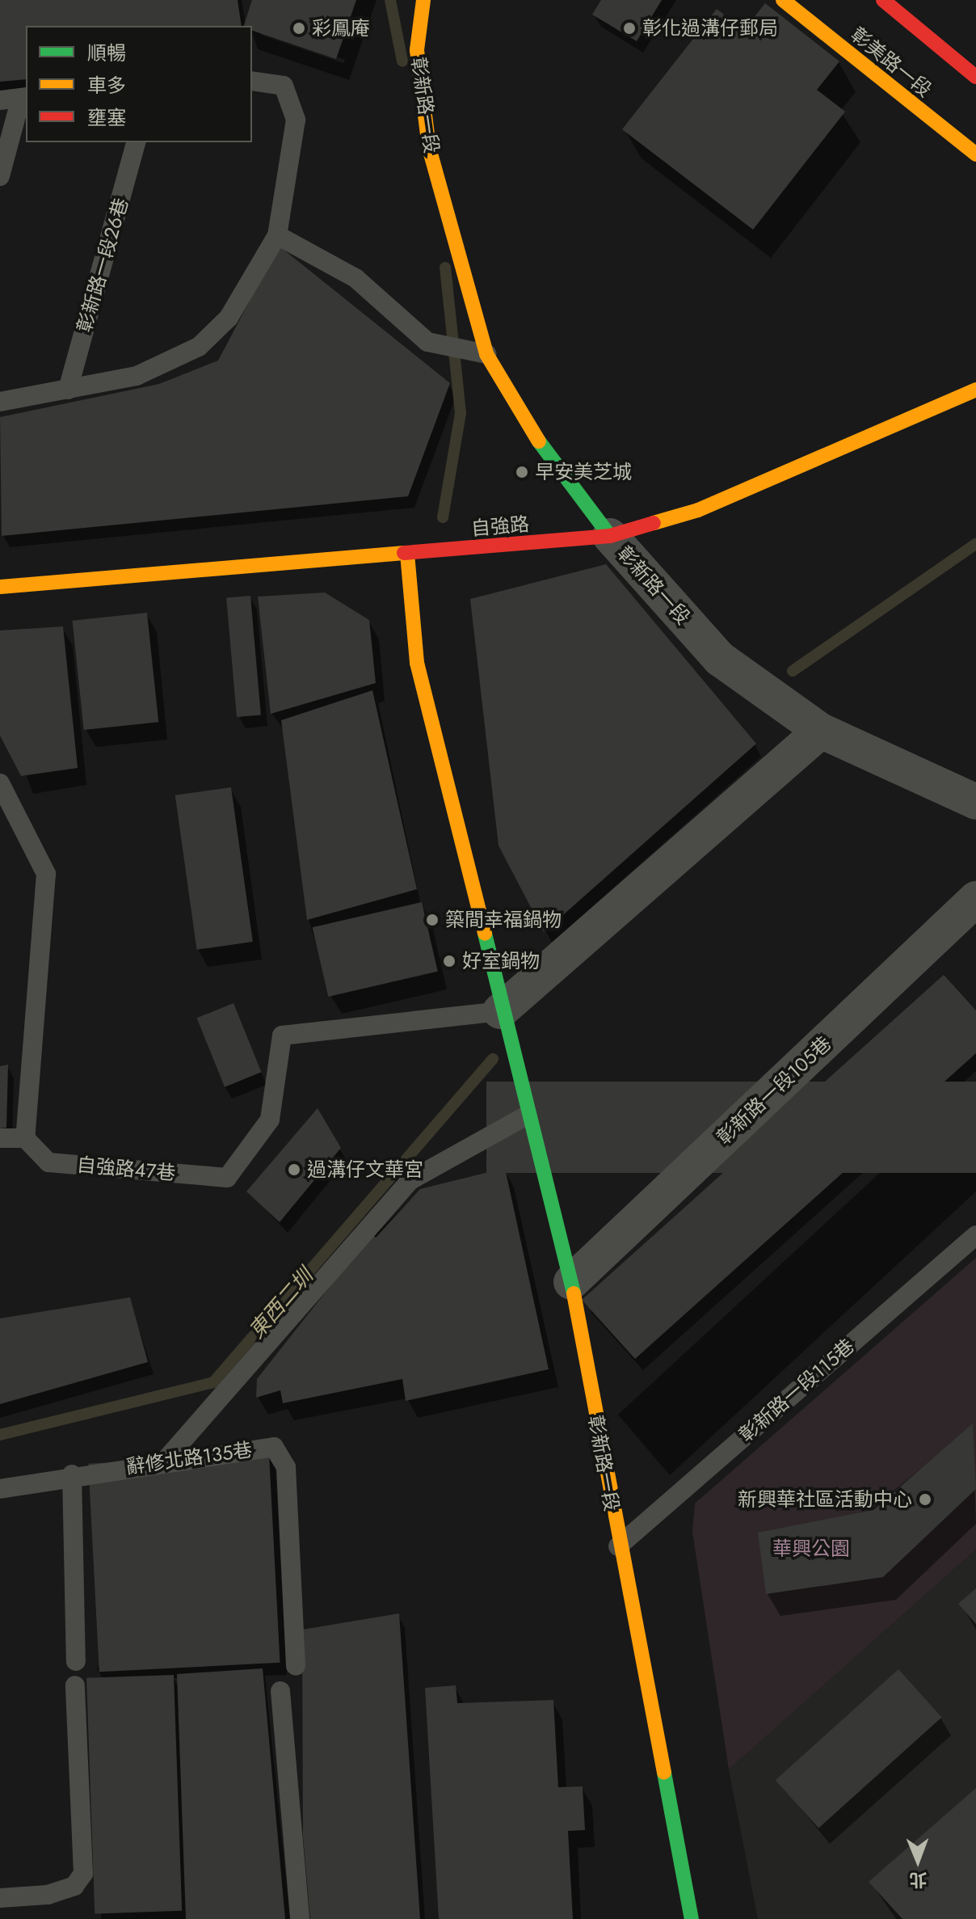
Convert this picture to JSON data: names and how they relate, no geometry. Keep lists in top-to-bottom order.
{
  "streets": {
    "street": [
      "彰美路一段",
      "彰新路一段",
      "自強路",
      "彰新路一段105巷"
    ],
    "lane": [
      "彰新路一段26巷",
      "自強路47巷",
      "彰新路一段115巷",
      "辭修北路135巷"
    ]
  },
  "crossings": [
    ["彰新路一段", "自強路"],
    ["彰新路一段", "彰新路一段105巷"],
    ["彰新路一段", "自強路47巷"],
    ["彰新路一段", "彰新路一段115巷"]
  ],
  "water": ["東西二圳"],
  "parks": ["華興公園"],
  "places": [
    "彩鳳庵",
    "彰化過溝仔郵局",
    "早安美芝城",
    "築間幸福鍋物",
    "好室鍋物",
    "過溝仔文華宮",
    "新興華社區活動中心"
  ],
  "legend": ["順暢", "車多", "壅塞"],
  "north": "bottom"
}
